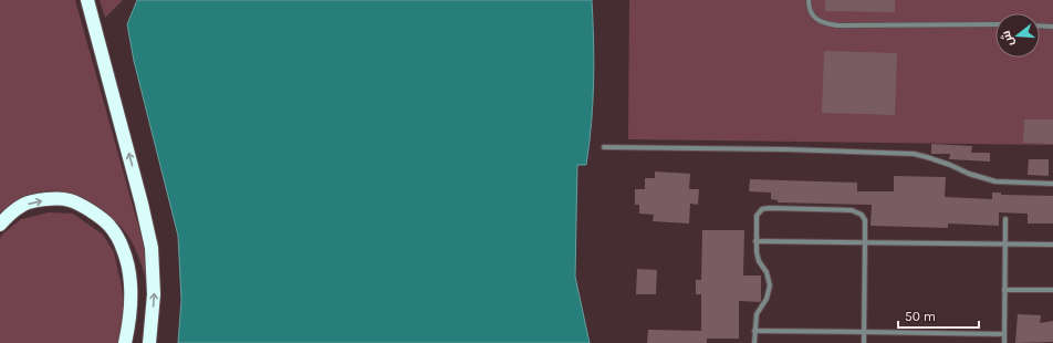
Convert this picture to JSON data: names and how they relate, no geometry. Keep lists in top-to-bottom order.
{
  "scale_bar": "50 m",
  "north": "left"
}
